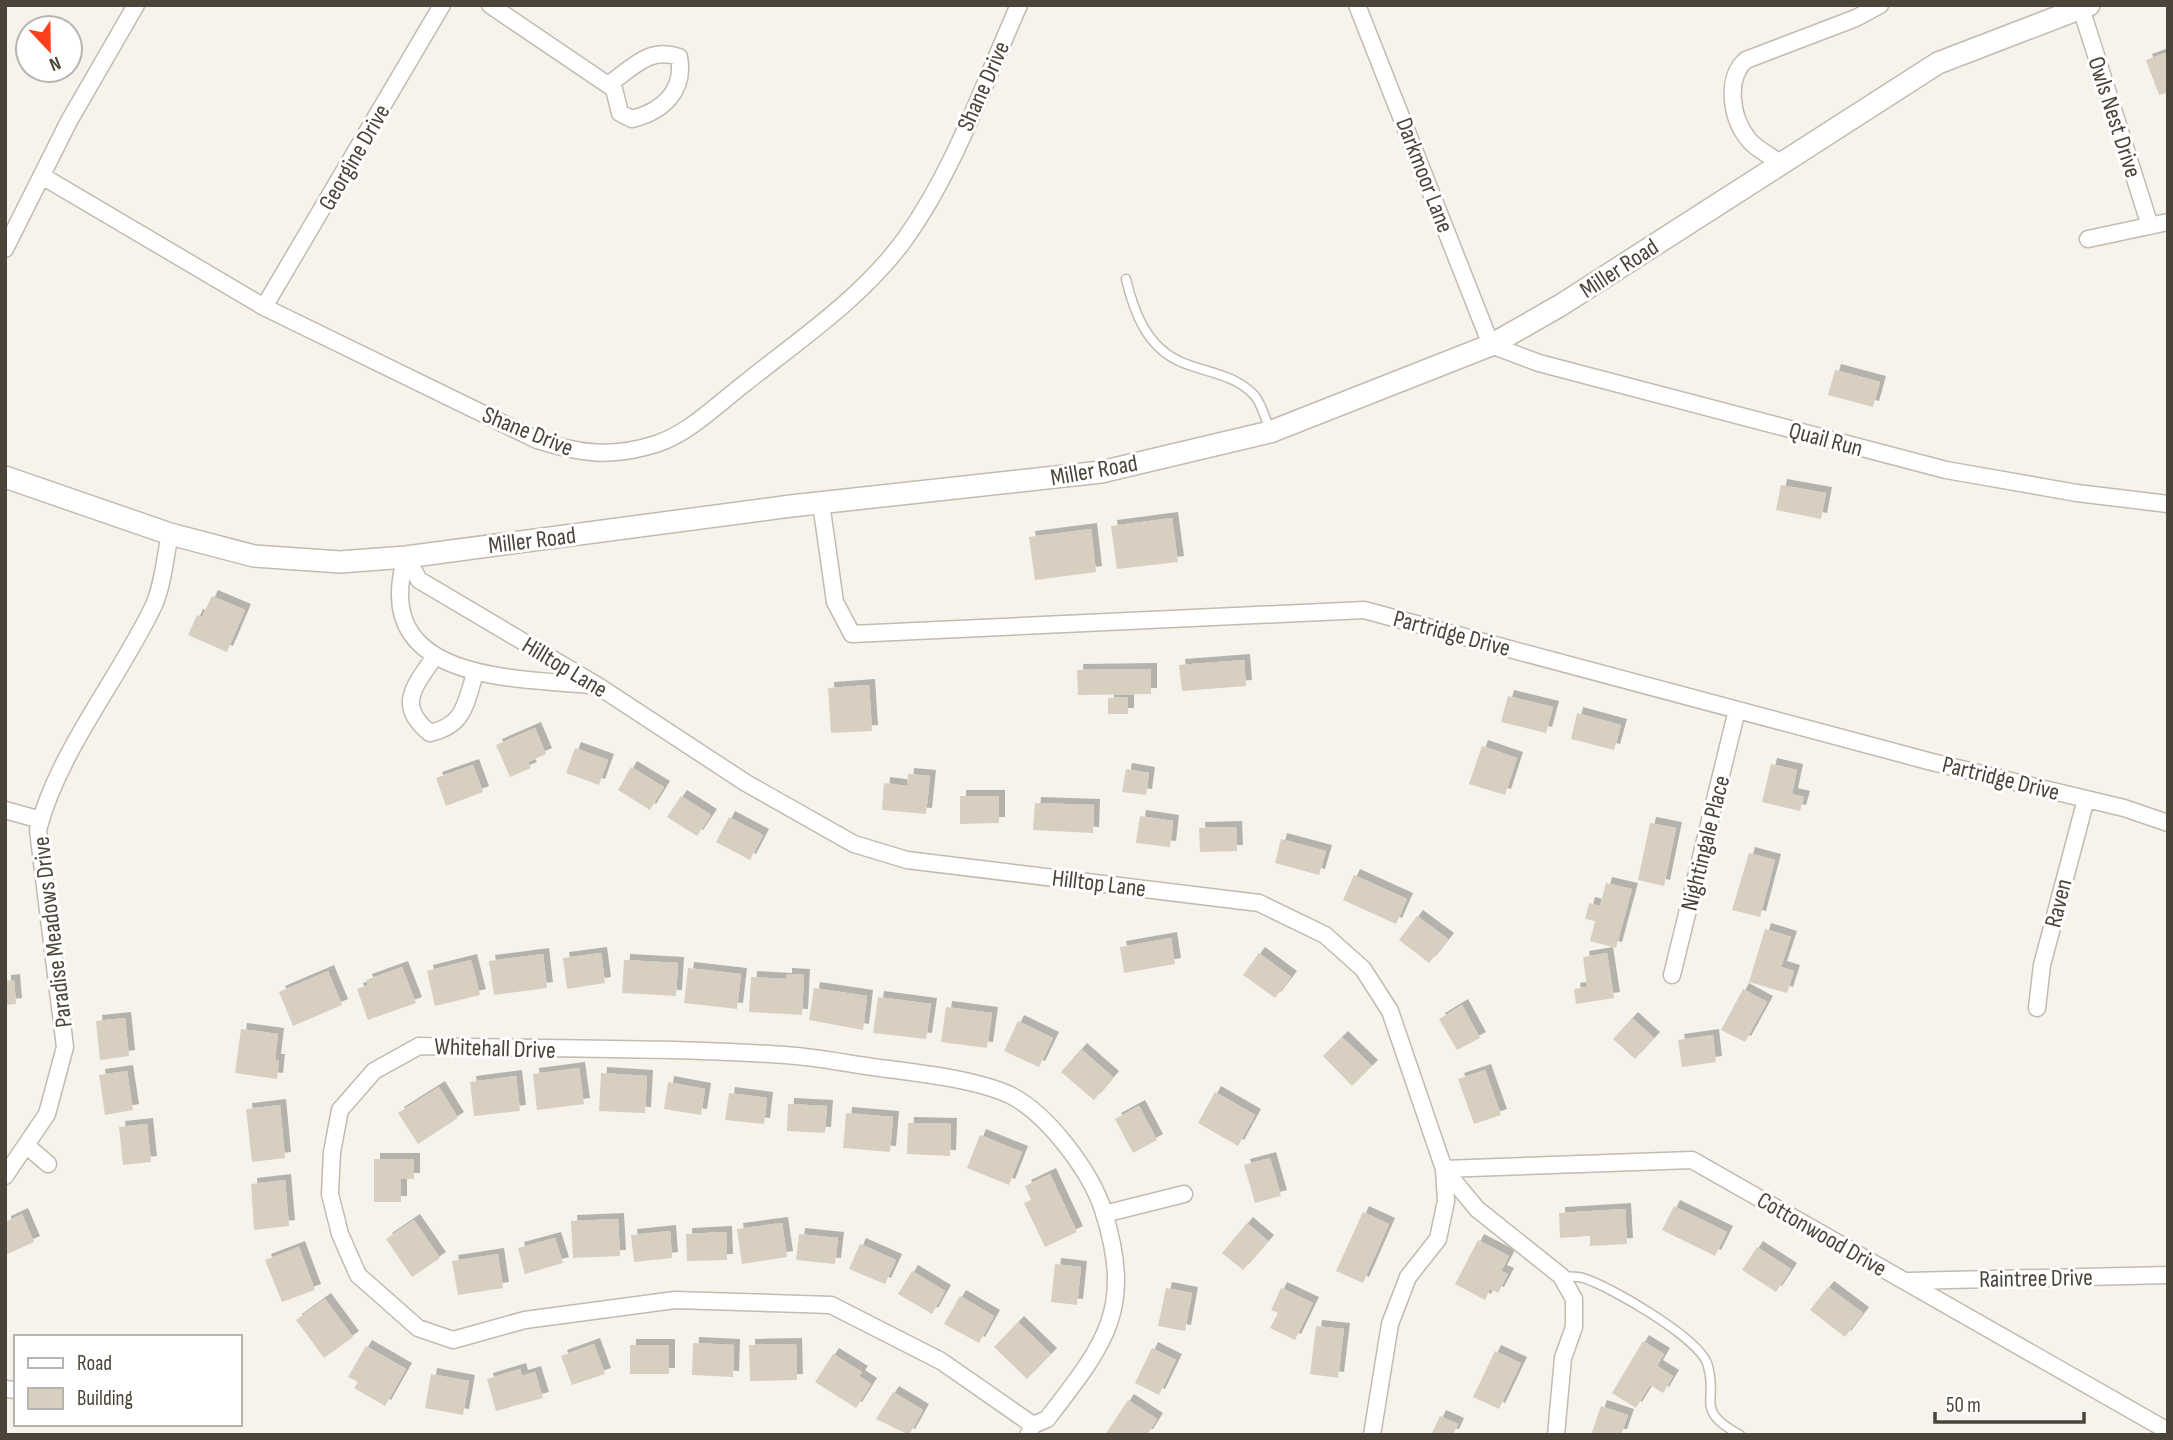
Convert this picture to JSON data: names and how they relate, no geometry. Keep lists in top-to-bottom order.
{
  "streets": {
    "street": [
      "Shane Drive",
      "Owls Nest Drive",
      "Georgine Drive",
      "Darkmoor Lane",
      "Miller Road",
      "Quail Run",
      "Partridge Drive",
      "Hilltop Lane",
      "Nightingale Place",
      "Raven",
      "Paradise Meadows Drive",
      "Whitehall Drive",
      "Cottonwood Drive",
      "Raintree Drive"
    ]
  },
  "crossings": [
    ["Shane Drive", "Georgine Drive"],
    ["Owls Nest Drive", "Miller Road"],
    ["Darkmoor Lane", "Miller Road"],
    ["Darkmoor Lane", "Quail Run"],
    ["Miller Road", "Quail Run"],
    ["Miller Road", "Partridge Drive"],
    ["Miller Road", "Hilltop Lane"],
    ["Miller Road", "Paradise Meadows Drive"],
    ["Partridge Drive", "Nightingale Place"],
    ["Partridge Drive", "Raven"],
    ["Hilltop Lane", "Cottonwood Drive"],
    ["Cottonwood Drive", "Raintree Drive"]
  ],
  "legend": ["Road", "Building"],
  "scale_bar": "50 m",
  "north": "bottom"
}
